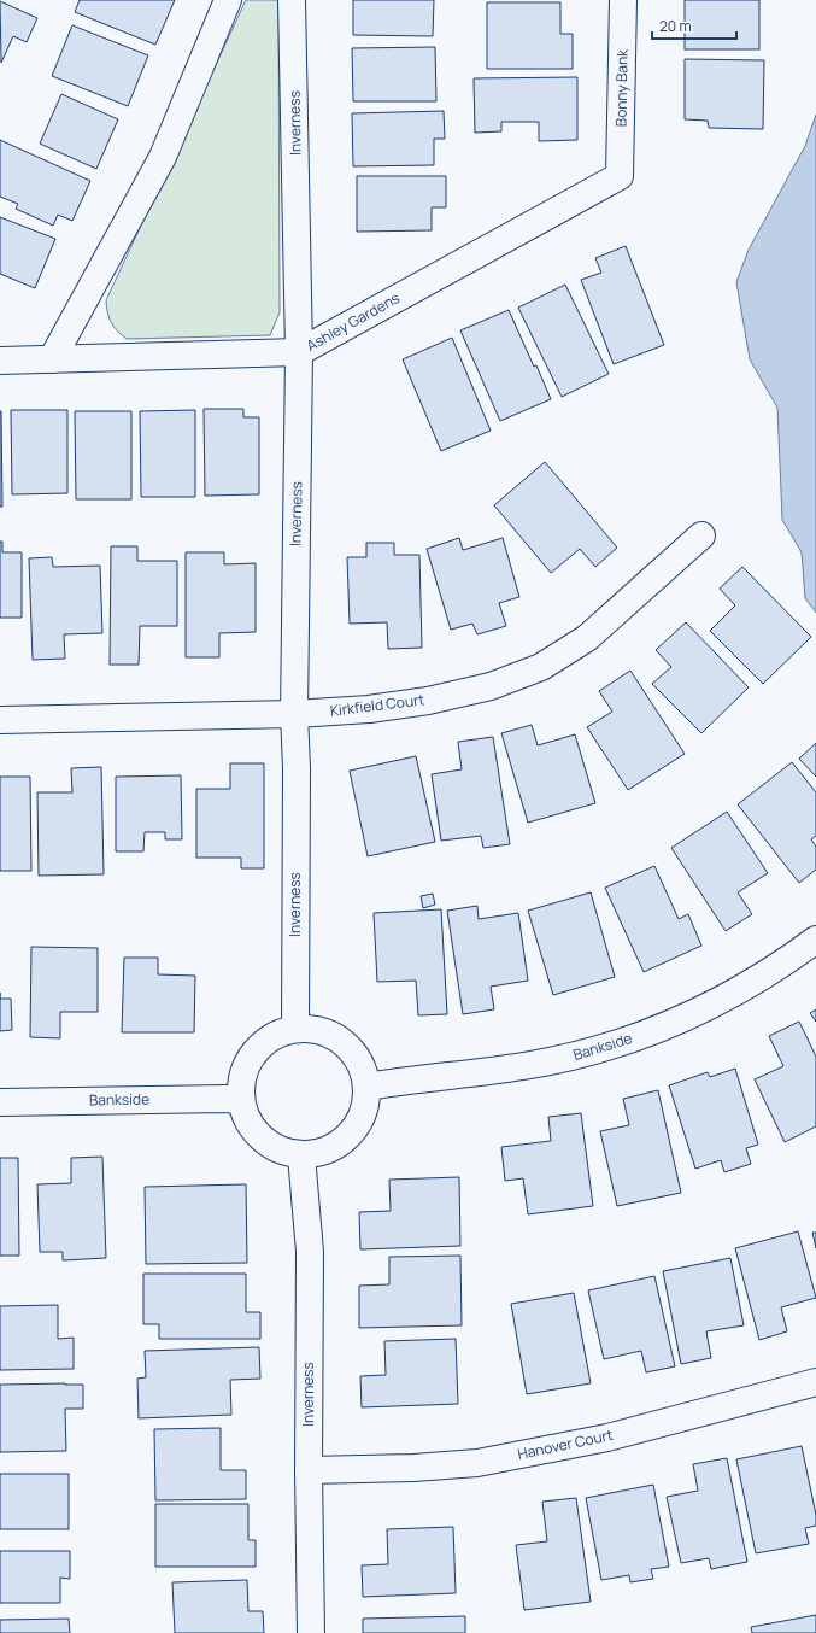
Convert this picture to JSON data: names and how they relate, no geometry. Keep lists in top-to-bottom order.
{
  "streets": {
    "street": [
      "Bonny Bank",
      "Inverness",
      "Ashley Gardens",
      "Kirkfield Court",
      "Bankside",
      "Hanover Court"
    ]
  },
  "crossings": [
    ["Bonny Bank", "Ashley Gardens"],
    ["Inverness", "Ashley Gardens"],
    ["Inverness", "Kirkfield Court"],
    ["Inverness", "Bankside"],
    ["Inverness", "Hanover Court"]
  ],
  "scale_bar": "20 m"
}
